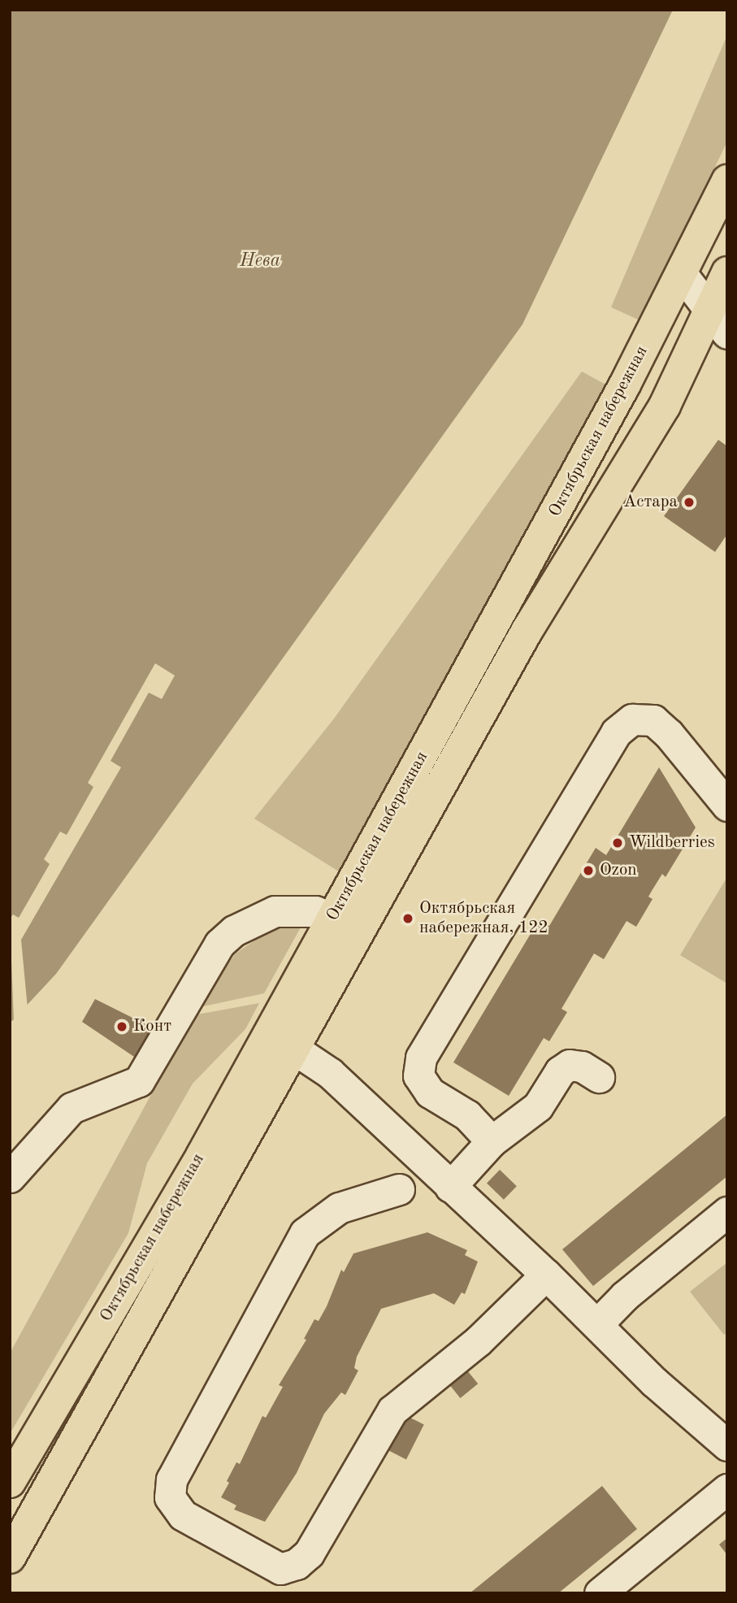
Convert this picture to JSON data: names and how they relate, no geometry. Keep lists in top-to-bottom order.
{
  "streets": {
    "main road": ["Октябрьская набережная"]
  },
  "water": ["Нева"],
  "places": [
    "Астара",
    "Wildberries",
    "Ozon",
    "Октябрьская набережная, 122",
    "Конт"
  ]
}
